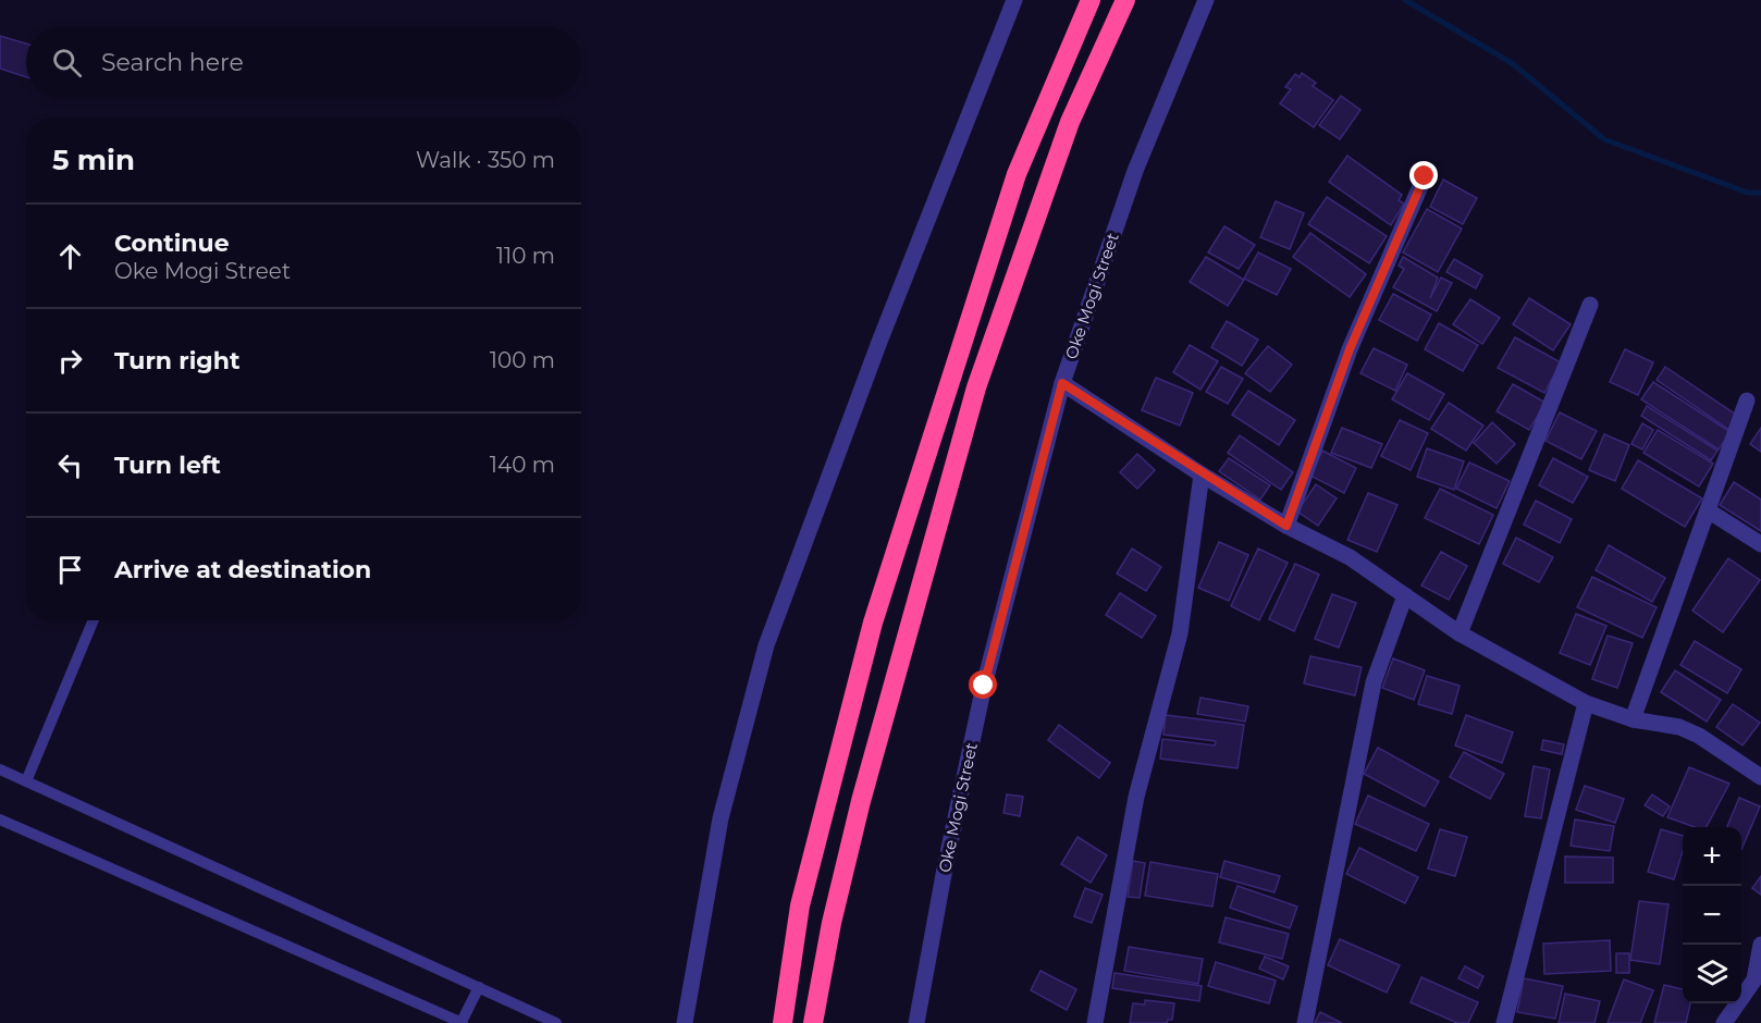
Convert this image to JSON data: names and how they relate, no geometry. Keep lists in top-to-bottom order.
{
  "streets": {
    "street": ["Oke Mogi Street"]
  },
  "page": {
    "search": "Search here",
    "heading": ["5 min", "Walk · 350 m"],
    "list": [
      ["Continue", "Oke Mogi Street", "110 m"],
      ["Turn right", "100 m"],
      ["Turn left", "140 m"],
      "Arrive at destination"
    ],
    "map_buttons": ["+", "−"]
  }
}
